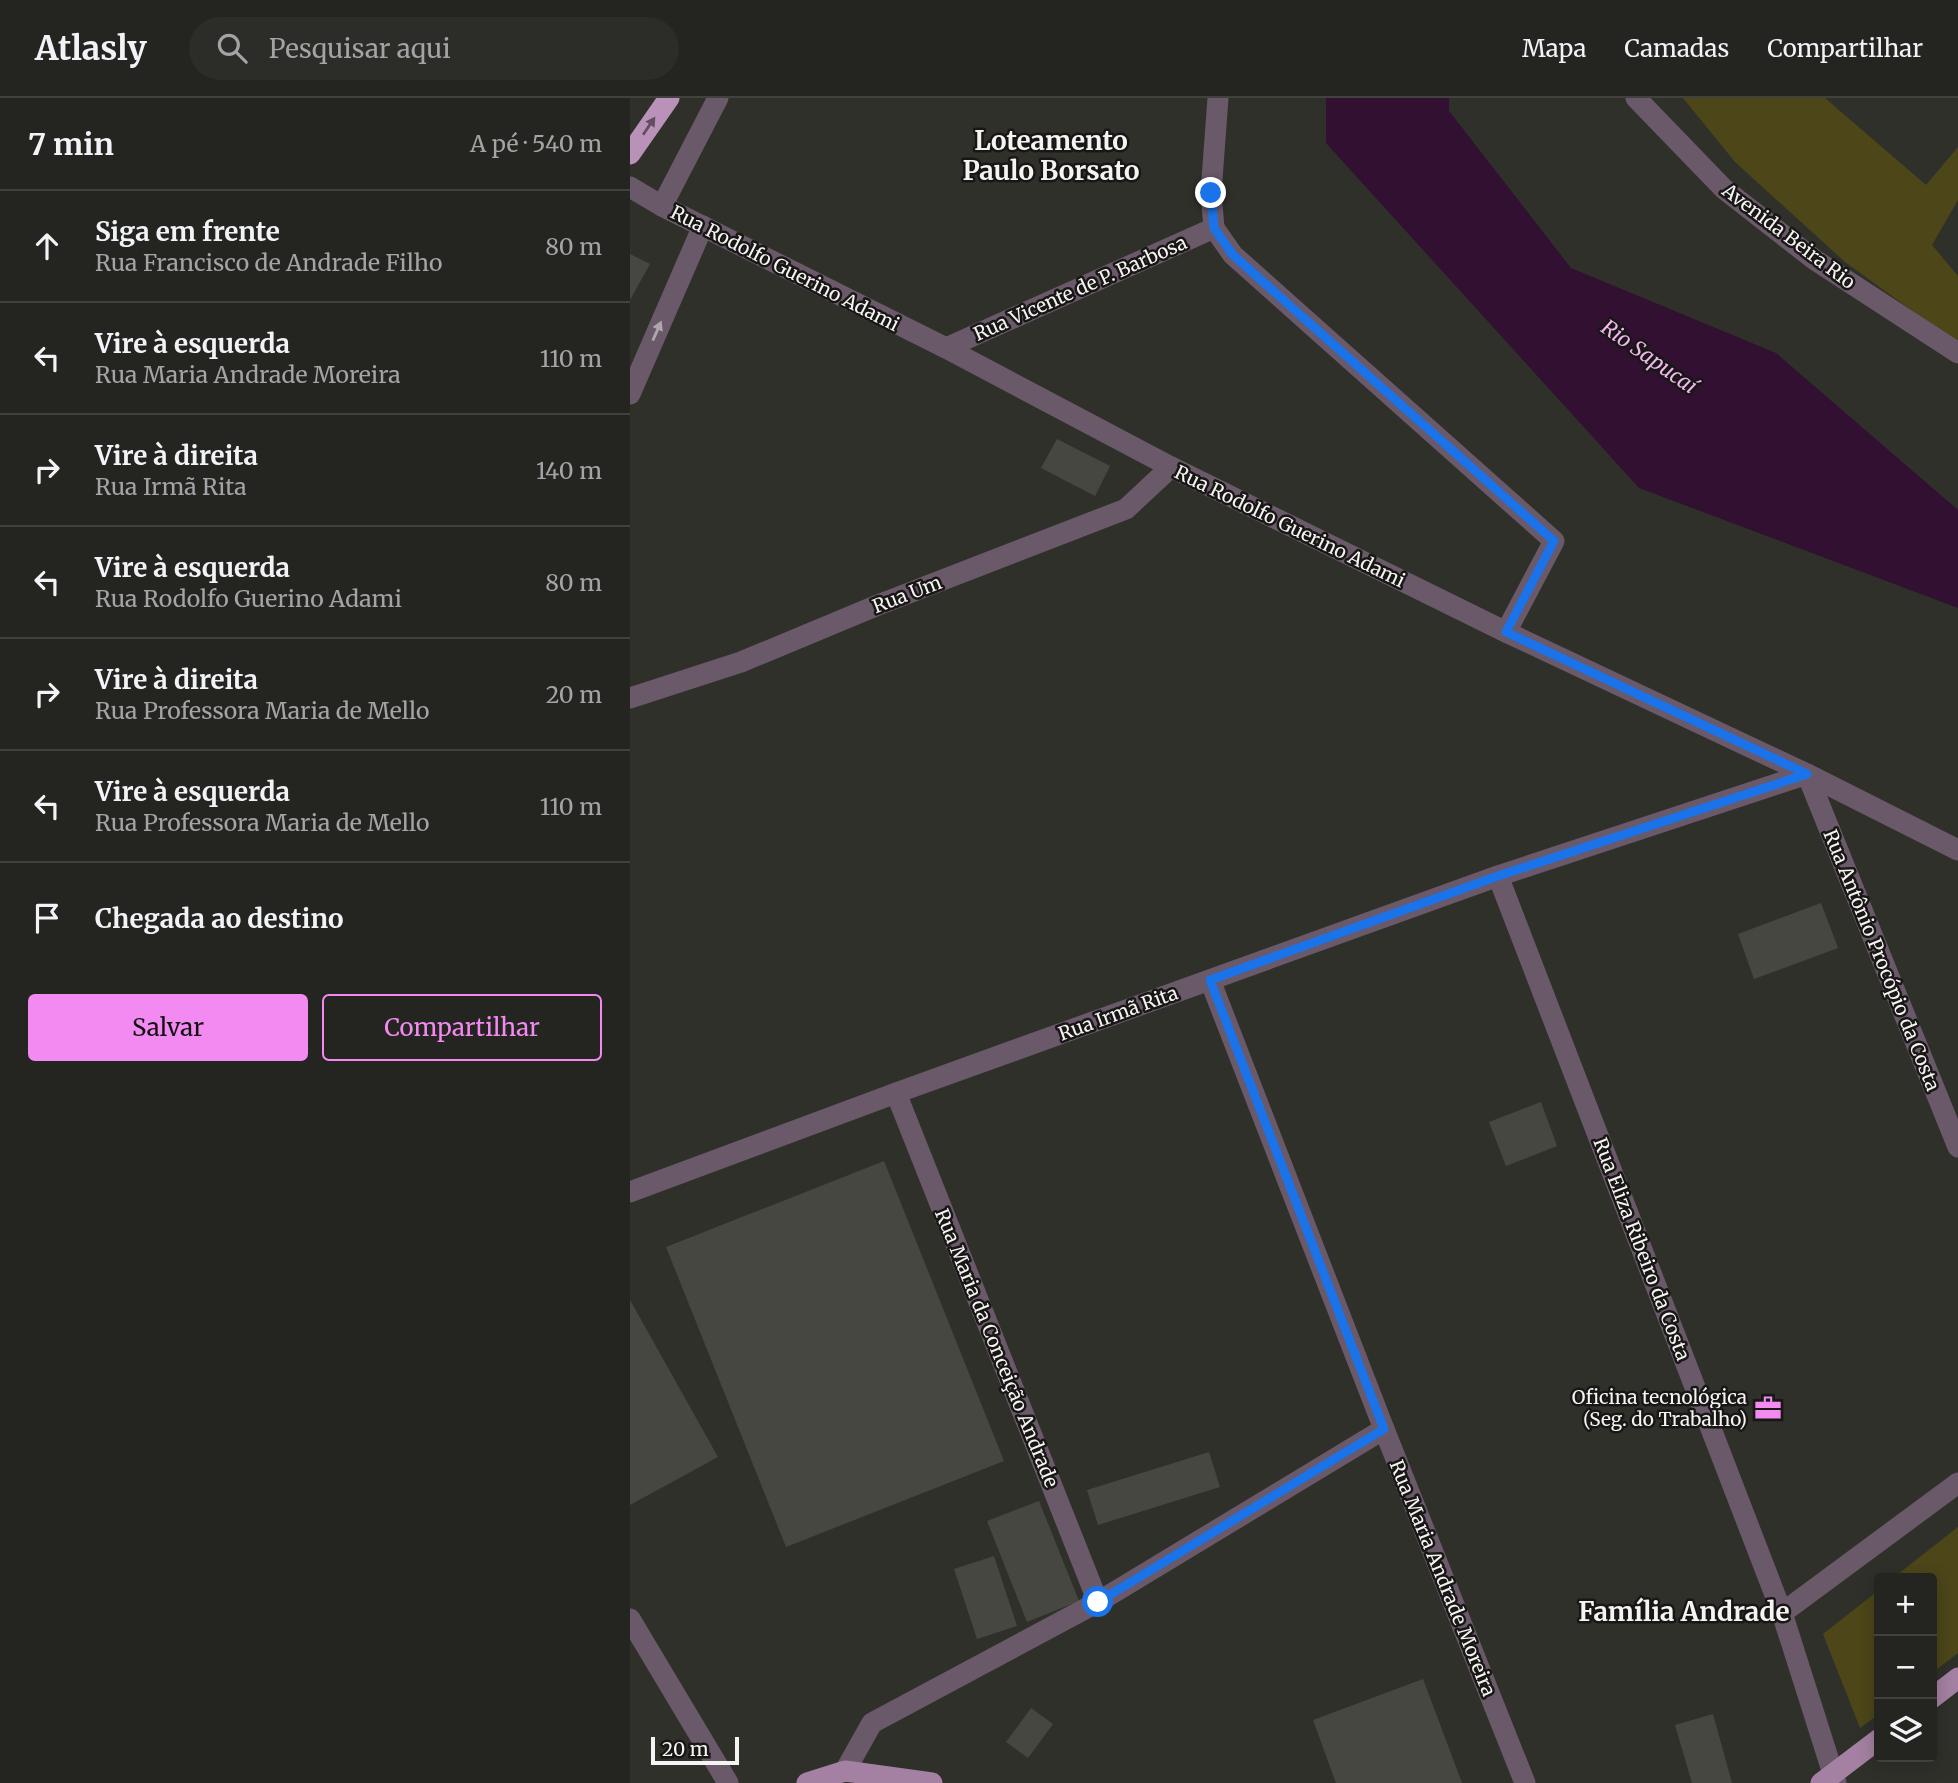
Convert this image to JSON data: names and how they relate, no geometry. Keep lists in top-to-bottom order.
{
  "streets": {
    "street": [
      "Avenida Beira Rio",
      "Rua Rodolfo Guerino Adami",
      "Rua Vicente de P. Barbosa",
      "Rua Um",
      "Rua Antônio Procópio da Costa",
      "Rua Irmã Rita",
      "Rua Eliza Ribeiro da Costa",
      "Rua Maria da Conceição Andrade",
      "Rua Maria Andrade Moreira"
    ]
  },
  "crossings": [
    ["Rua Rodolfo Guerino Adami", "Rua Vicente de P. Barbosa"],
    ["Rua Rodolfo Guerino Adami", "Rua Um"],
    ["Rua Rodolfo Guerino Adami", "Rua Antônio Procópio da Costa"],
    ["Rua Rodolfo Guerino Adami", "Rua Irmã Rita"],
    ["Rua Antônio Procópio da Costa", "Rua Irmã Rita"],
    ["Rua Irmã Rita", "Rua Eliza Ribeiro da Costa"],
    ["Rua Irmã Rita", "Rua Maria da Conceição Andrade"],
    ["Rua Irmã Rita", "Rua Maria Andrade Moreira"]
  ],
  "districts": ["Loteamento Paulo Borsato", "Família Andrade"],
  "water": ["Rio Sapucaí"],
  "places": {
    "office": ["Oficina tecnológica (Seg. do Trabalho)"]
  },
  "scale_bar": "20 m",
  "page": {
    "header": "Atlasly",
    "search": "Pesquisar aqui",
    "nav": ["Mapa", "Camadas", "Compartilhar"],
    "heading": ["7 min", "A pé · 540 m"],
    "list": [
      ["Siga em frente", "Rua Francisco de Andrade Filho", "80 m"],
      ["Vire à esquerda", "Rua Maria Andrade Moreira", "110 m"],
      ["Vire à direita", "Rua Irmã Rita", "140 m"],
      ["Vire à esquerda", "Rua Rodolfo Guerino Adami", "80 m"],
      ["Vire à direita", "Rua Professora Maria de Mello", "20 m"],
      ["Vire à esquerda", "Rua Professora Maria de Mello", "110 m"],
      "Chegada ao destino"
    ],
    "buttons": ["Salvar", "Compartilhar"],
    "map_buttons": ["+", "−"],
    "scale": "20 m"
  }
}
